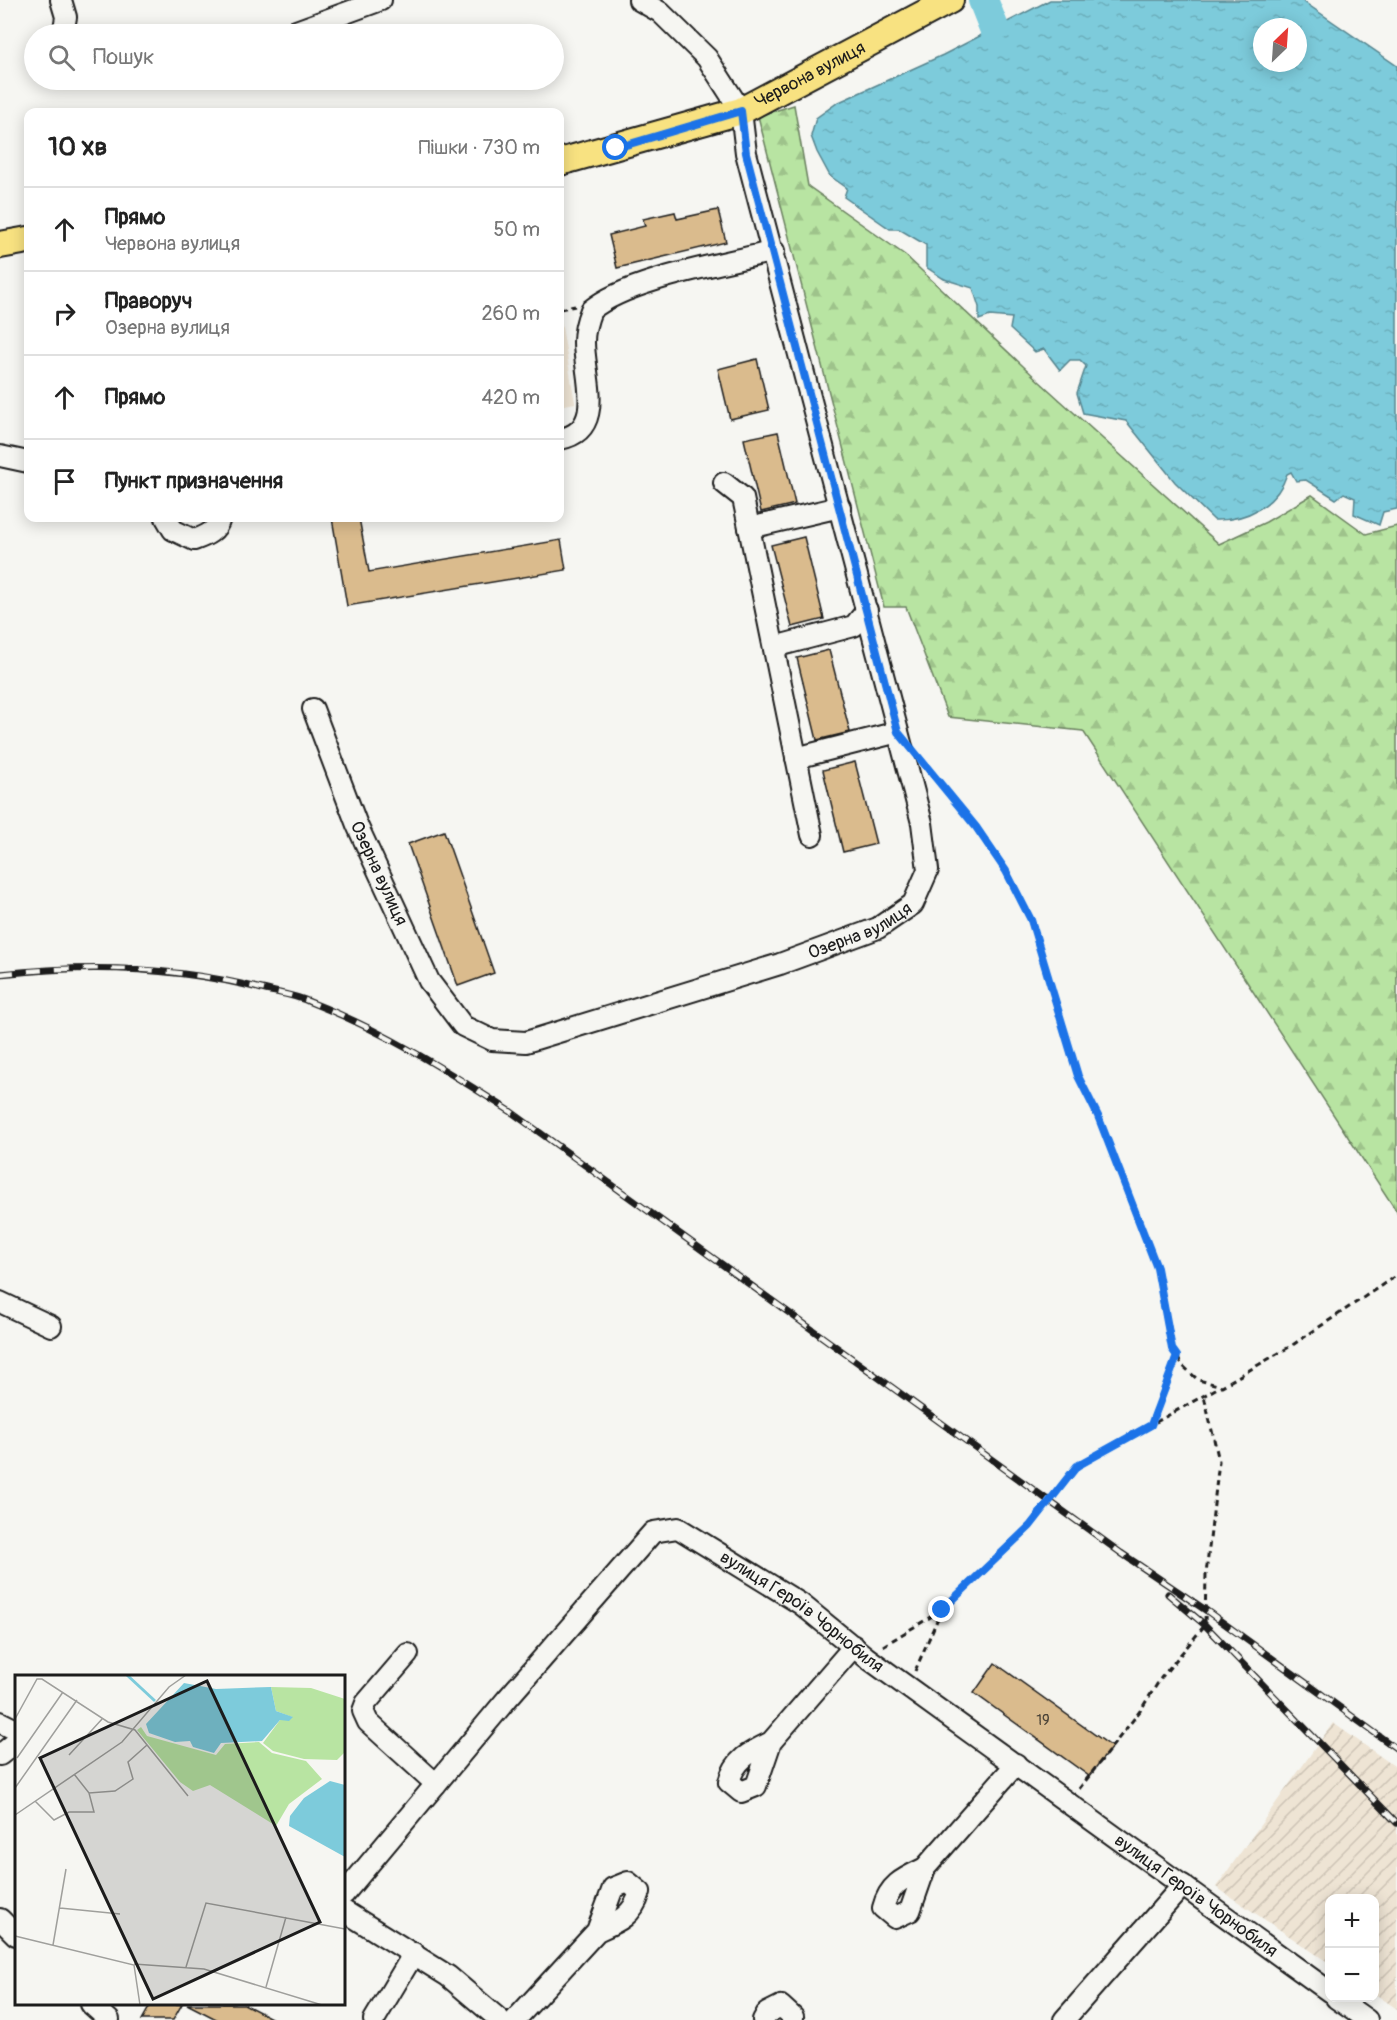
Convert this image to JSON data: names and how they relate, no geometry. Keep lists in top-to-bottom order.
{
  "streets": {
    "main road": ["Червона вулиця"],
    "street": ["Озерна вулиця", "вулиця Героїв Чорнобиля"]
  },
  "crossings": [
    ["Червона вулиця", "Озерна вулиця"]
  ],
  "house_numbers": ["19"],
  "north": "top right",
  "page": {
    "search": "Пошук",
    "heading": ["10 хв", "Пішки · 730 m"],
    "list": [
      ["Прямо", "Червона вулиця", "50 m"],
      ["Праворуч", "Озерна вулиця", "260 m"],
      ["Прямо", "420 m"],
      "Пункт призначення"
    ],
    "map_buttons": ["+", "−"]
  }
}
